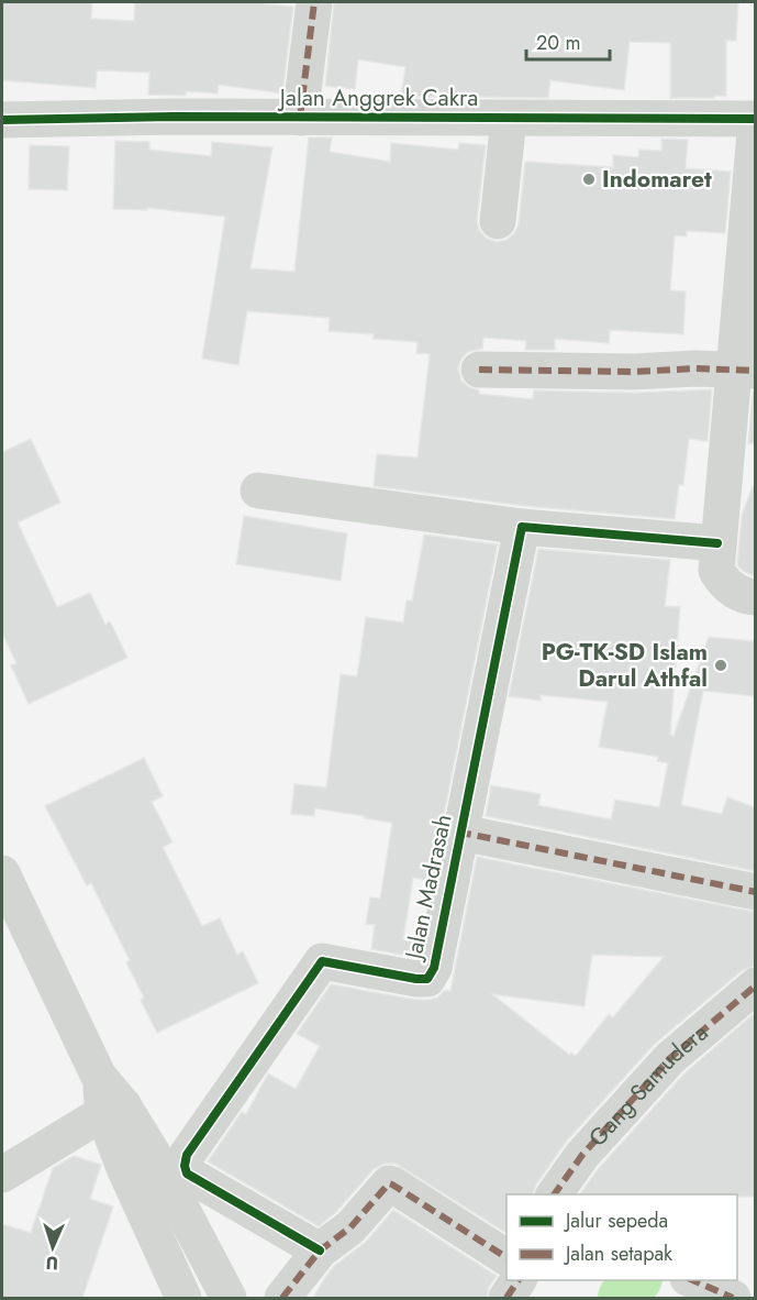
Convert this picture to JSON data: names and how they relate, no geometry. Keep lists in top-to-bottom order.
{
  "streets": {
    "street": ["Jalan Anggrek Cakra", "Jalan Madrasah", "Gang Samudera"]
  },
  "places": ["Indomaret", "PG-TK-SD Islam Darul Athfal"],
  "legend": ["Jalur sepeda", "Jalan setapak"],
  "scale_bar": "20 m",
  "north": "bottom"
}
